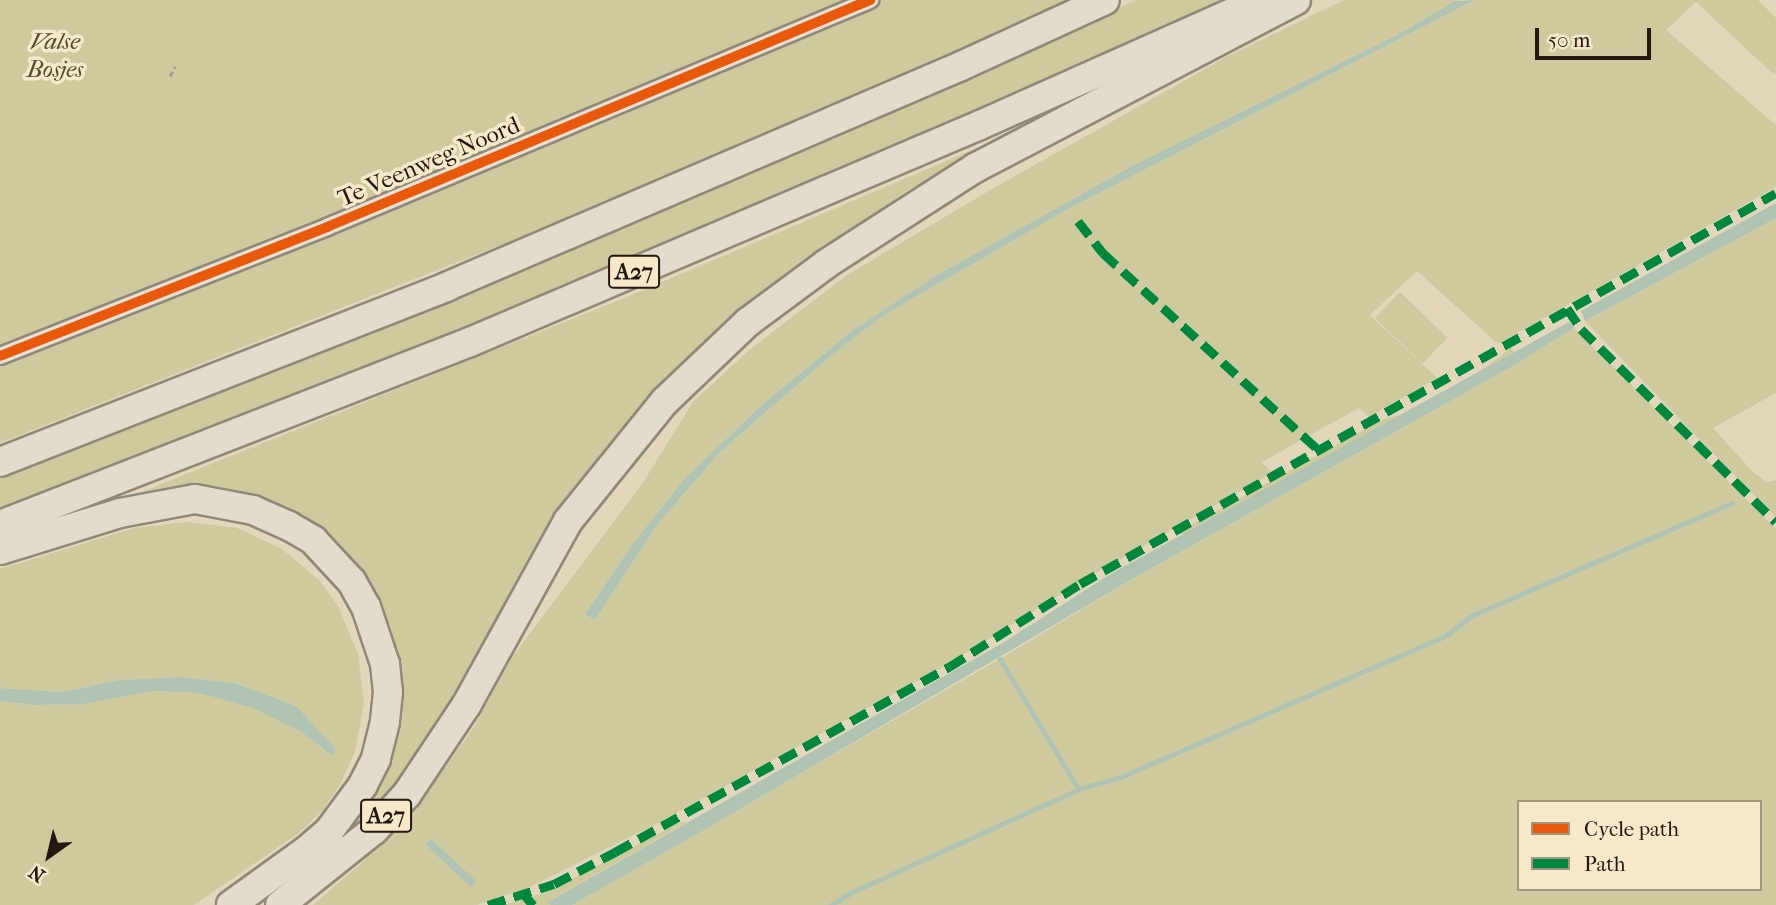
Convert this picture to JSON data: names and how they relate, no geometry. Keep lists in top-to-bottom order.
{
  "streets": {
    "highway": ["A27"],
    "street": ["Te Veenweg Noord"]
  },
  "parks": ["Valse Bosjes"],
  "legend": ["Cycle path", "Path"],
  "scale_bar": "50 m",
  "north": "bottom left"
}
